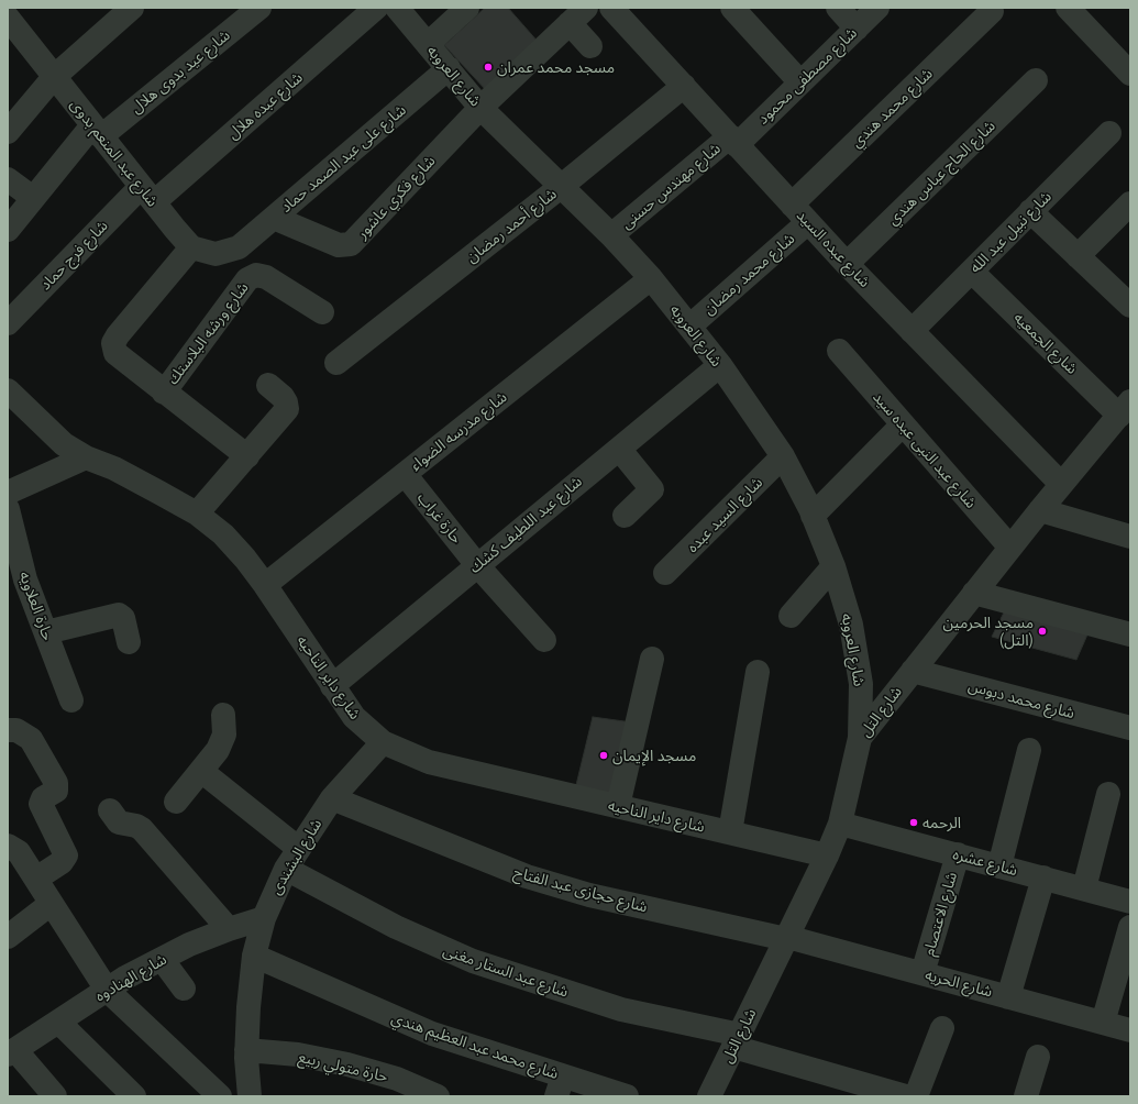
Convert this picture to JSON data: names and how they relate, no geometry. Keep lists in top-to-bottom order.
{
  "streets": {
    "street": [
      "شارع عيد بدوى هلال",
      "شارع العروبه",
      "شارع مصطفى محمود",
      "شارع عبده هلال",
      "شارع محمد هندي",
      "شارع عبد المنعم بدوى",
      "شارع على عبد الصمد حماد",
      "شارع الحاج عباس هندي",
      "شارع مهندس حسنى",
      "شارع فكري عاشور",
      "شارع أحمد رمضان",
      "شارع نبيل عبد الله",
      "شارع عبده السيد",
      "شارع فرج حماد",
      "شارع محمد رمضان",
      "شارع ورشه البلاستك",
      "شارع الجمعيه",
      "شارع مدرسه الضواء",
      "شارع عبد النبى عبده سيد",
      "شارع السيد عبده",
      "حارة غراب",
      "شارع عبد اللطيف كشك",
      "حارة العلاويه",
      "شارع داير الناحيه",
      "شارع محمد دبوس",
      "شارع التل",
      "شارع البشندى",
      "شارع عشره",
      "شارع حجازى عبد الفتاح",
      "شارع الاعتصام",
      "شارع عبد الستار مغنى",
      "شارع الهنادوه",
      "شارع الحريه",
      "شارع محمد عبد العظيم هندي",
      "حارة متولي ربيع"
    ]
  },
  "crossings": [
    ["شارع عيد بدوى هلال", "شارع عبد المنعم بدوى"],
    ["شارع العروبه", "شارع على عبد الصمد حماد"],
    ["شارع العروبه", "شارع مهندس حسنى"],
    ["شارع العروبه", "شارع فكري عاشور"],
    ["شارع العروبه", "شارع أحمد رمضان"],
    ["شارع العروبه", "شارع محمد رمضان"],
    ["شارع العروبه", "شارع مدرسه الضواء"],
    ["شارع العروبه", "شارع السيد عبده"],
    ["شارع العروبه", "شارع عبد اللطيف كشك"],
    ["شارع العروبه", "شارع التل"],
    ["شارع مصطفى محمود", "شارع مهندس حسنى"],
    ["شارع مصطفى محمود", "شارع عبده السيد"],
    ["شارع عبده هلال", "شارع عبد المنعم بدوى"],
    ["شارع عبده هلال", "شارع فرج حماد"],
    ["شارع محمد هندي", "شارع عبده السيد"],
    ["شارع عبد المنعم بدوى", "شارع على عبد الصمد حماد"],
    ["شارع عبد المنعم بدوى", "شارع فرج حماد"],
    ["شارع على عبد الصمد حماد", "شارع فكري عاشور"],
    ["شارع الحاج عباس هندي", "شارع عبده السيد"],
    ["شارع مهندس حسنى", "شارع عبده السيد"],
    ["شارع أحمد رمضان", "شارع عبده السيد"],
    ["شارع نبيل عبد الله", "شارع عبده السيد"],
    ["شارع نبيل عبد الله", "شارع الجمعيه"],
    ["شارع عبده السيد", "شارع محمد رمضان"],
    ["شارع عبده السيد", "شارع التل"],
    ["شارع الجمعيه", "شارع التل"],
    ["شارع مدرسه الضواء", "حارة غراب"],
    ["شارع مدرسه الضواء", "شارع داير الناحيه"],
    ["شارع عبد النبى عبده سيد", "شارع التل"],
    ["حارة غراب", "شارع عبد اللطيف كشك"],
    ["شارع عبد اللطيف كشك", "شارع داير الناحيه"],
    ["شارع داير الناحيه", "شارع التل"],
    ["شارع داير الناحيه", "شارع البشندى"],
    ["شارع محمد دبوس", "شارع التل"],
    ["شارع التل", "شارع عشره"],
    ["شارع التل", "شارع حجازى عبد الفتاح"],
    ["شارع التل", "شارع عبد الستار مغنى"],
    ["شارع التل", "شارع الحريه"],
    ["شارع البشندى", "شارع حجازى عبد الفتاح"],
    ["شارع البشندى", "شارع عبد الستار مغنى"],
    ["شارع البشندى", "شارع الهنادوه"],
    ["شارع البشندى", "شارع محمد عبد العظيم هندي"],
    ["شارع البشندى", "حارة متولي ربيع"],
    ["شارع عشره", "شارع الاعتصام"],
    ["شارع حجازى عبد الفتاح", "شارع الحريه"],
    ["شارع الاعتصام", "شارع الحريه"]
  ],
  "places": [
    "مسجد محمد عمران",
    "مسجد الحرمين (التل)",
    "مسجد الإيمان",
    "الرحمه"
  ]
}
